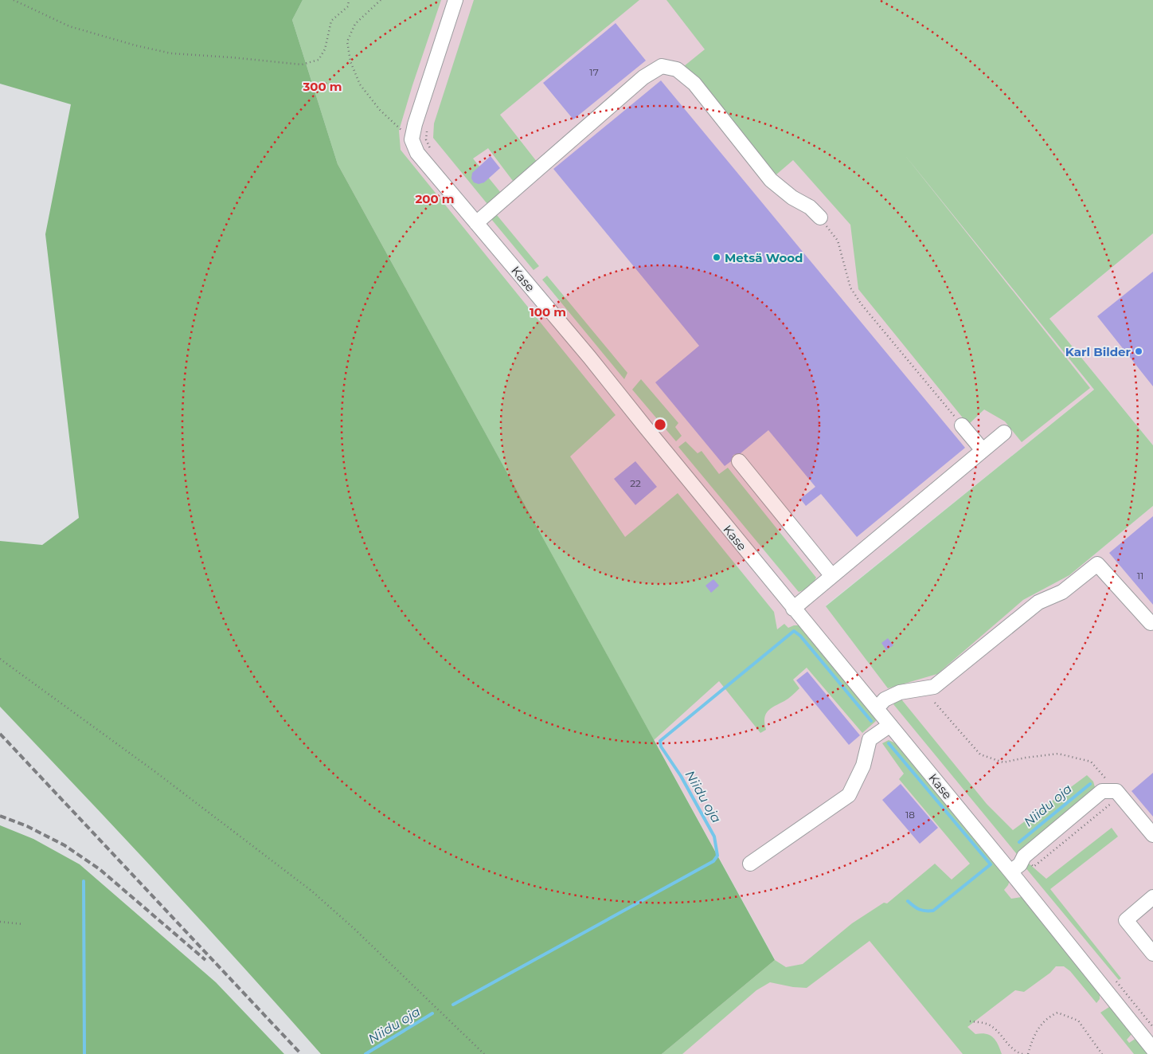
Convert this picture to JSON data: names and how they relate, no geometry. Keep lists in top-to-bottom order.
{
  "streets": {
    "street": ["Kase"]
  },
  "water": ["Niidu oja"],
  "places": ["Metsä Wood", "Karl Bilder"],
  "house_numbers": [
    "17",
    "22",
    "11",
    "18"
  ],
  "rings": ["300 m", "200 m", "100 m"]
}
